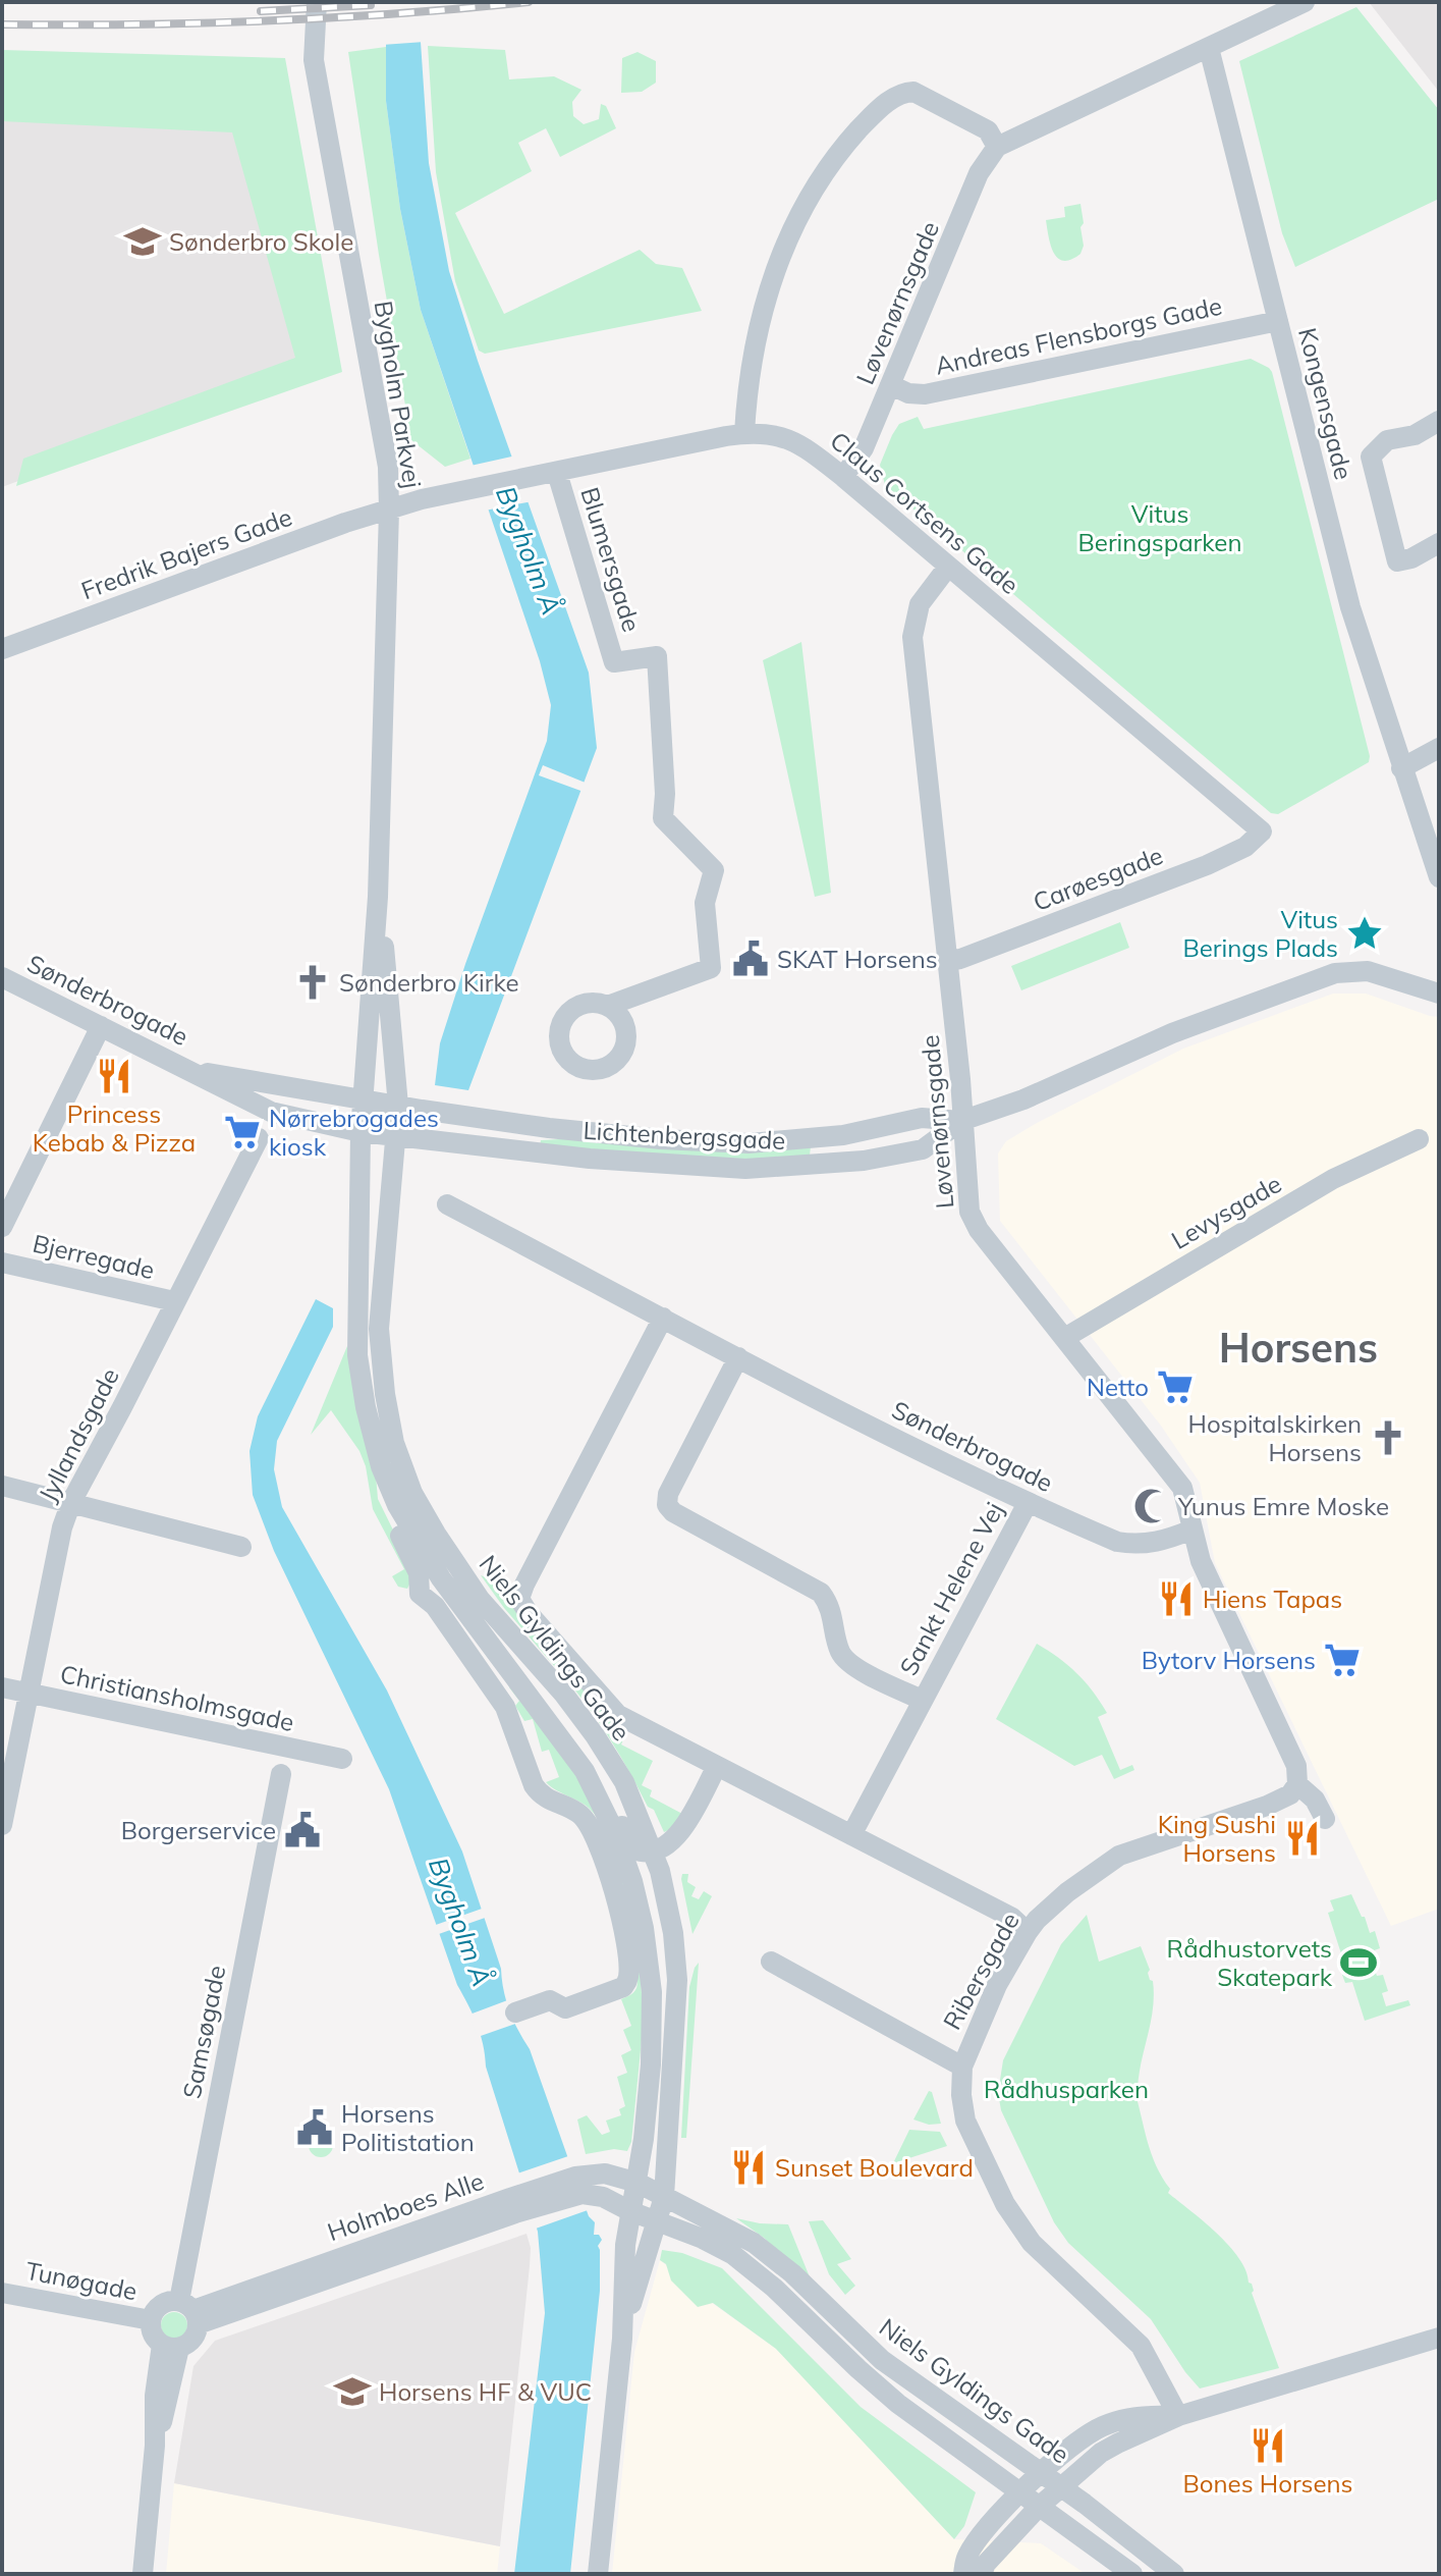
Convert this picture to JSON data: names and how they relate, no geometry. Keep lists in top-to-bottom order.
{
  "streets": {
    "street": [
      "Løvenørnsgade",
      "Andreas Flensborgs Gade",
      "Bygholm Parkvej",
      "Kongensgade",
      "Claus Cortsens Gade",
      "Fredrik Bajers Gade",
      "Blumersgade",
      "Carøesgade",
      "Sønderbrogade",
      "Lichtenbergsgade",
      "Levysgade",
      "Bjerregade",
      "Jyllandsgade",
      "Sankt Helene Vej",
      "Niels Gyldings Gade",
      "Christiansholmsgade",
      "Ribersgade",
      "Samsøgade",
      "Holmboes Alle",
      "Tunøgade"
    ]
  },
  "crossings": [
    ["Løvenørnsgade", "Andreas Flensborgs Gade"],
    ["Løvenørnsgade", "Claus Cortsens Gade"],
    ["Løvenørnsgade", "Carøesgade"],
    ["Løvenørnsgade", "Sønderbrogade"],
    ["Løvenørnsgade", "Lichtenbergsgade"],
    ["Løvenørnsgade", "Levysgade"],
    ["Løvenørnsgade", "Ribersgade"],
    ["Andreas Flensborgs Gade", "Kongensgade"],
    ["Bygholm Parkvej", "Claus Cortsens Gade"],
    ["Bygholm Parkvej", "Fredrik Bajers Gade"],
    ["Bygholm Parkvej", "Sønderbrogade"],
    ["Bygholm Parkvej", "Lichtenbergsgade"],
    ["Bygholm Parkvej", "Niels Gyldings Gade"],
    ["Claus Cortsens Gade", "Fredrik Bajers Gade"],
    ["Claus Cortsens Gade", "Blumersgade"],
    ["Claus Cortsens Gade", "Carøesgade"],
    ["Sønderbrogade", "Lichtenbergsgade"],
    ["Sønderbrogade", "Sankt Helene Vej"],
    ["Sønderbrogade", "Niels Gyldings Gade"],
    ["Lichtenbergsgade", "Niels Gyldings Gade"],
    ["Bjerregade", "Jyllandsgade"],
    ["Jyllandsgade", "Christiansholmsgade"],
    ["Niels Gyldings Gade", "Holmboes Alle"],
    ["Samsøgade", "Holmboes Alle"],
    ["Samsøgade", "Tunøgade"],
    ["Holmboes Alle", "Tunøgade"]
  ],
  "districts": ["Horsens"],
  "water": ["Bygholm Å"],
  "parks": ["Vitus Beringsparken", "Rådhusparken"],
  "places": {
    "school or university": ["Sønderbro Skole", "Horsens HF & VUC"],
    "place": ["Vitus Berings Plads"],
    "public building": ["SKAT Horsens", "Borgerservice", "Horsens Politistation"],
    "church": ["Sønderbro Kirke", "Hospitalskirken Horsens"],
    "restaurant": [
      "Princess Kebab & Pizza",
      "Hiens Tapas",
      "King Sushi Horsens",
      "Sunset Boulevard",
      "Bones Horsens"
    ],
    "supermarket": ["Nørrebrogades kiosk", "Netto", "Bytorv Horsens"],
    "mosque": ["Yunus Emre Moske"],
    "sports": ["Rådhustorvets Skatepark"]
  }
}
